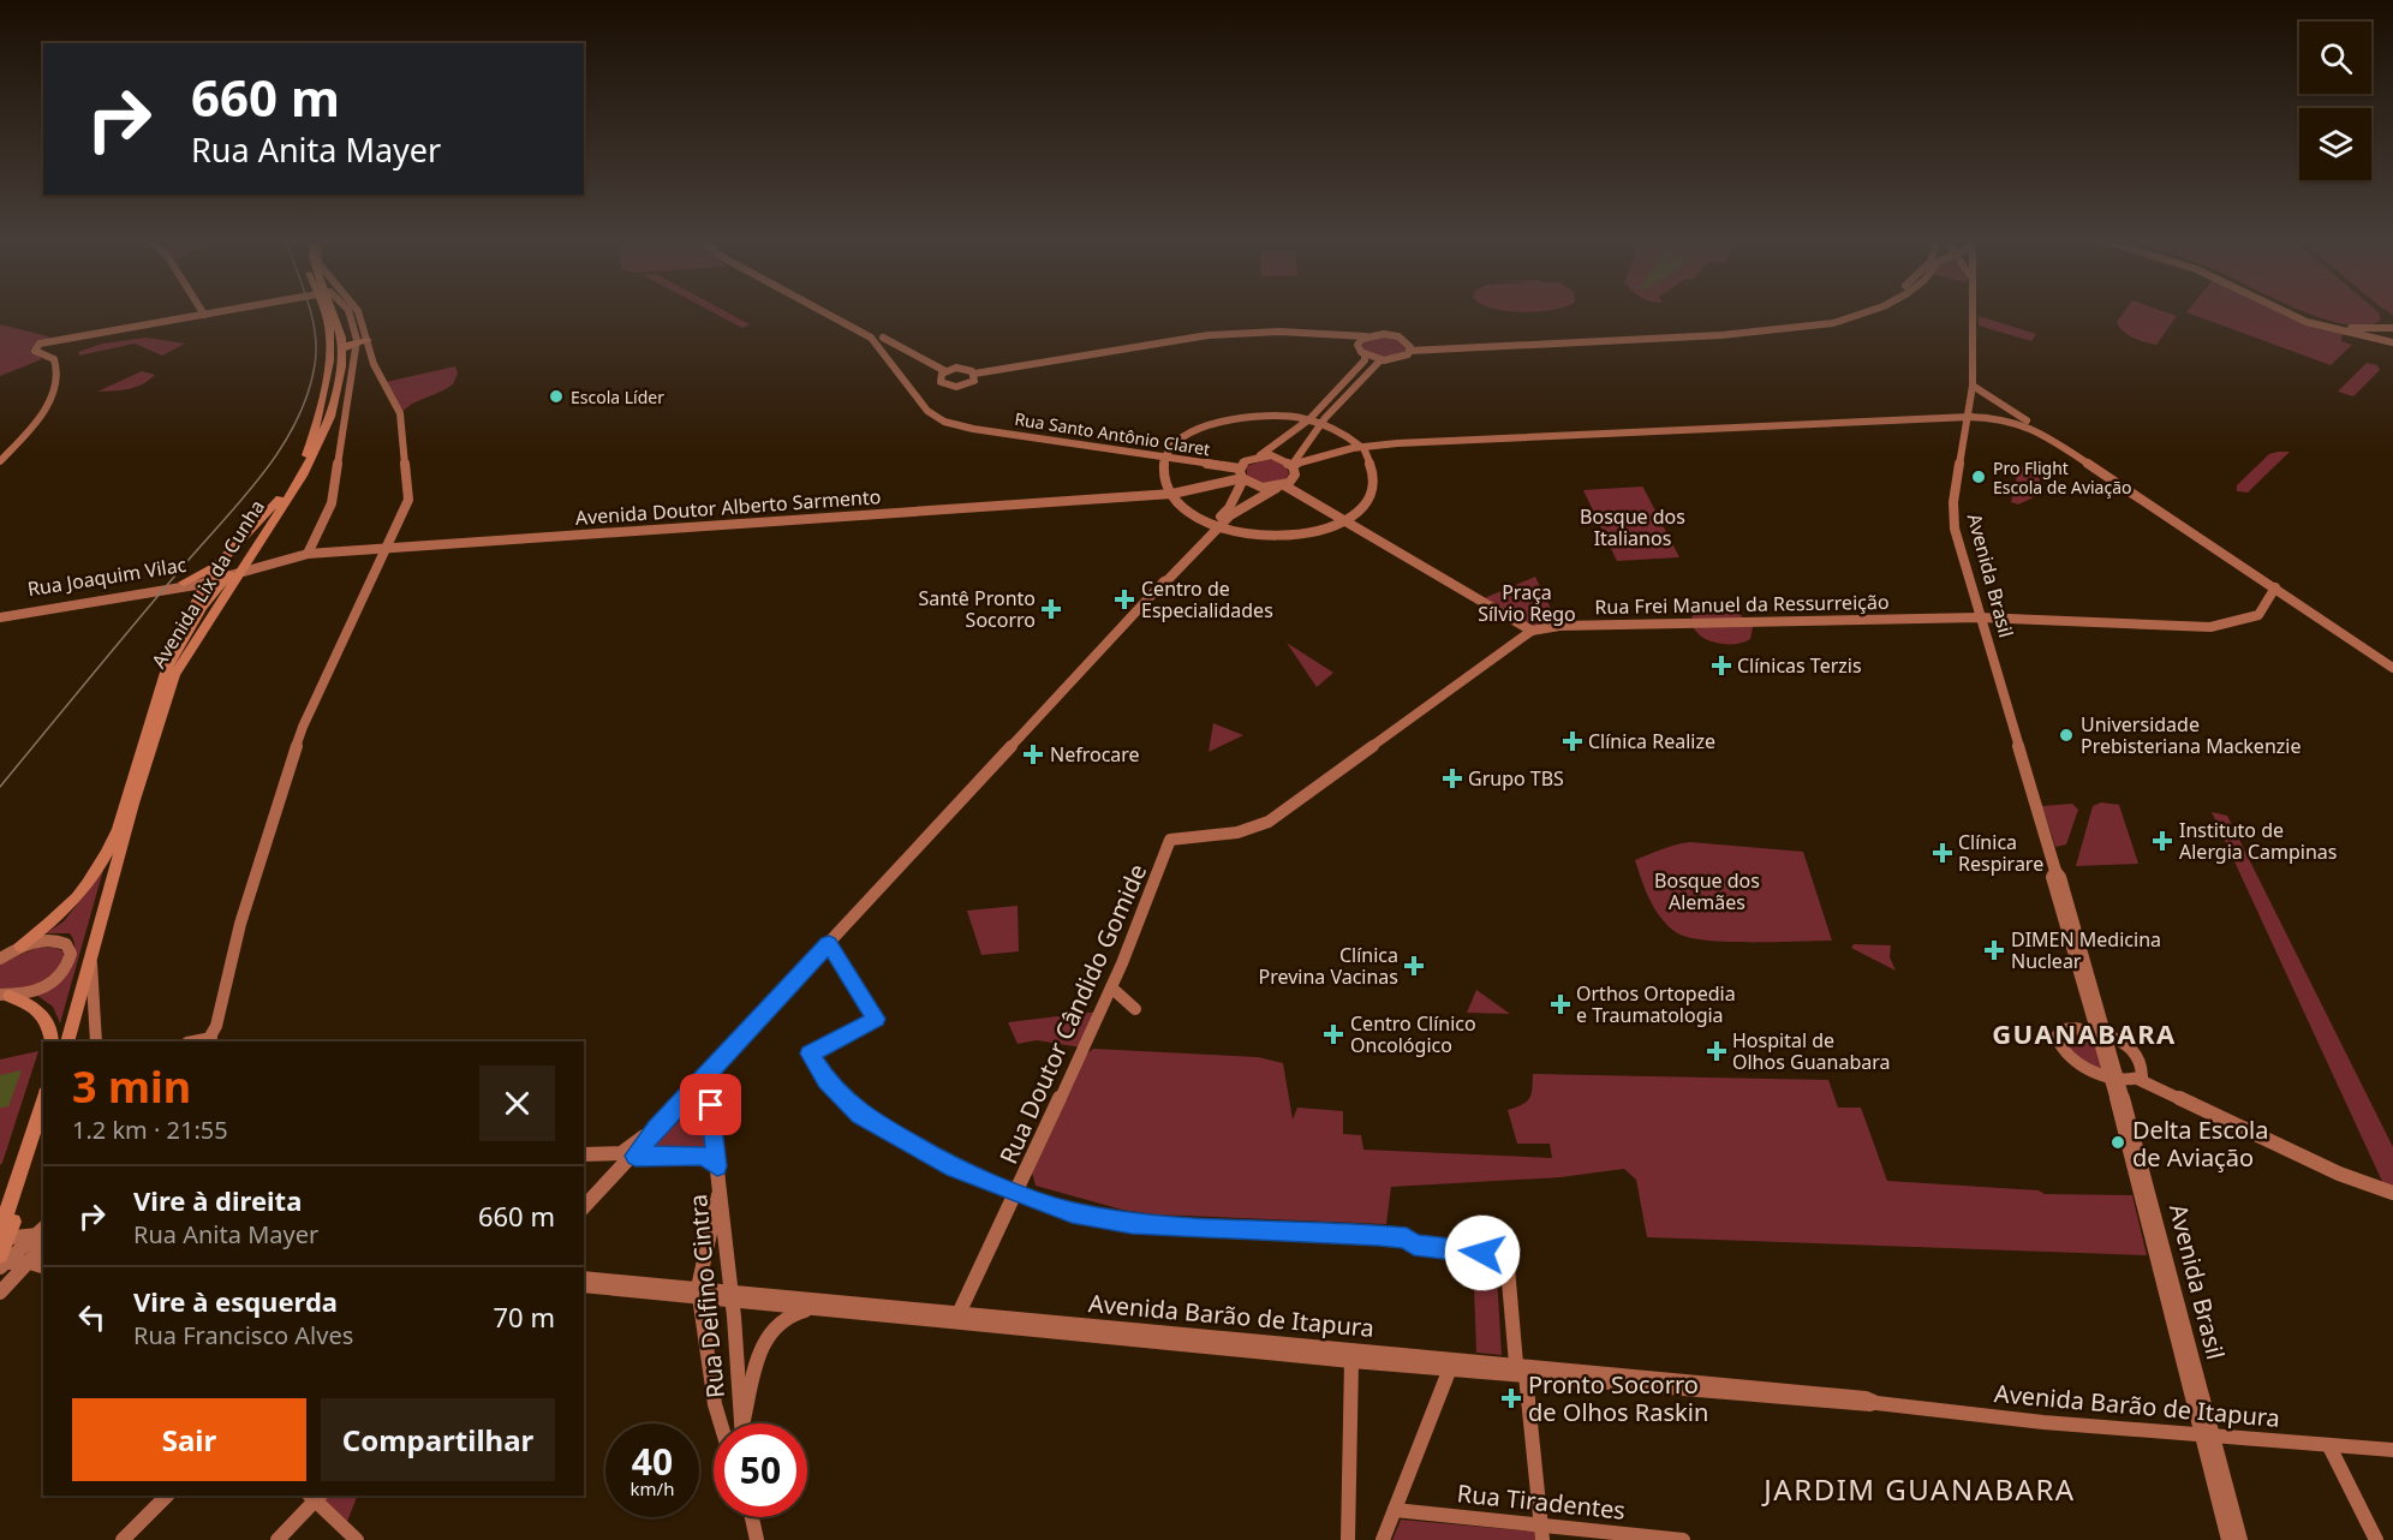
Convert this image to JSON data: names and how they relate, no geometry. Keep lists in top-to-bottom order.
{
  "streets": {
    "highway": ["Avenida Lix da Cunha"],
    "main road": [
      "Rua Santo Antônio Claret",
      "Avenida Doutor Alberto Sarmento",
      "Avenida Brasil",
      "Rua Joaquim Vilac",
      "Rua Frei Manuel da Ressurreição",
      "Rua Doutor Cândido Gomide",
      "Rua Delfino Cintra",
      "Avenida Barão de Itapura",
      "Rua Tiradentes"
    ]
  },
  "crossings": [
    ["Rua Santo Antônio Claret", "Avenida Doutor Alberto Sarmento"],
    ["Avenida Doutor Alberto Sarmento", "Rua Joaquim Vilac"],
    ["Avenida Brasil", "Rua Frei Manuel da Ressurreição"],
    ["Avenida Brasil", "Avenida Barão de Itapura"],
    ["Rua Frei Manuel da Ressurreição", "Rua Doutor Cândido Gomide"],
    ["Rua Doutor Cândido Gomide", "Avenida Barão de Itapura"]
  ],
  "districts": ["GUANABARA", "JARDIM GUANABARA"],
  "parks": ["Bosque dos Italianos", "Praça Sílvio Rego", "Bosque dos Alemães"],
  "places": {
    "other": [
      "Escola Líder",
      "Pro Flight Escola de Aviação",
      "Universidade Prebisteriana Mackenzie",
      "Delta Escola de Aviação"
    ],
    "health": [
      "Centro de Especialidades",
      "Santê Pronto Socorro",
      "Clínicas Terzis",
      "Clínica Realize",
      "Nefrocare",
      "Grupo TBS",
      "Instituto de Alergia Campinas",
      "Clínica Respirare",
      "DIMEN Medicina Nuclear",
      "Clínica Previna Vacinas",
      "Orthos Ortopedia e Traumatologia",
      "Centro Clínico Oncológico",
      "Hospital de Olhos Guanabara",
      "Pronto Socorro de Olhos Raskin"
    ]
  },
  "page": {
    "turn": ["660 m", "Rua Anita Mayer"],
    "heading": ["3 min", "1.2 km · 21:55"],
    "list": [
      {
        "name": "Vire à direita",
        "note": "Rua Anita Mayer",
        "value": "660 m"
      },
      {
        "name": "Vire à esquerda",
        "note": "Rua Francisco Alves",
        "value": "70 m"
      }
    ],
    "buttons": ["Sair", "Compartilhar"],
    "speed": "40 km/h",
    "limit": "50"
  }
}
